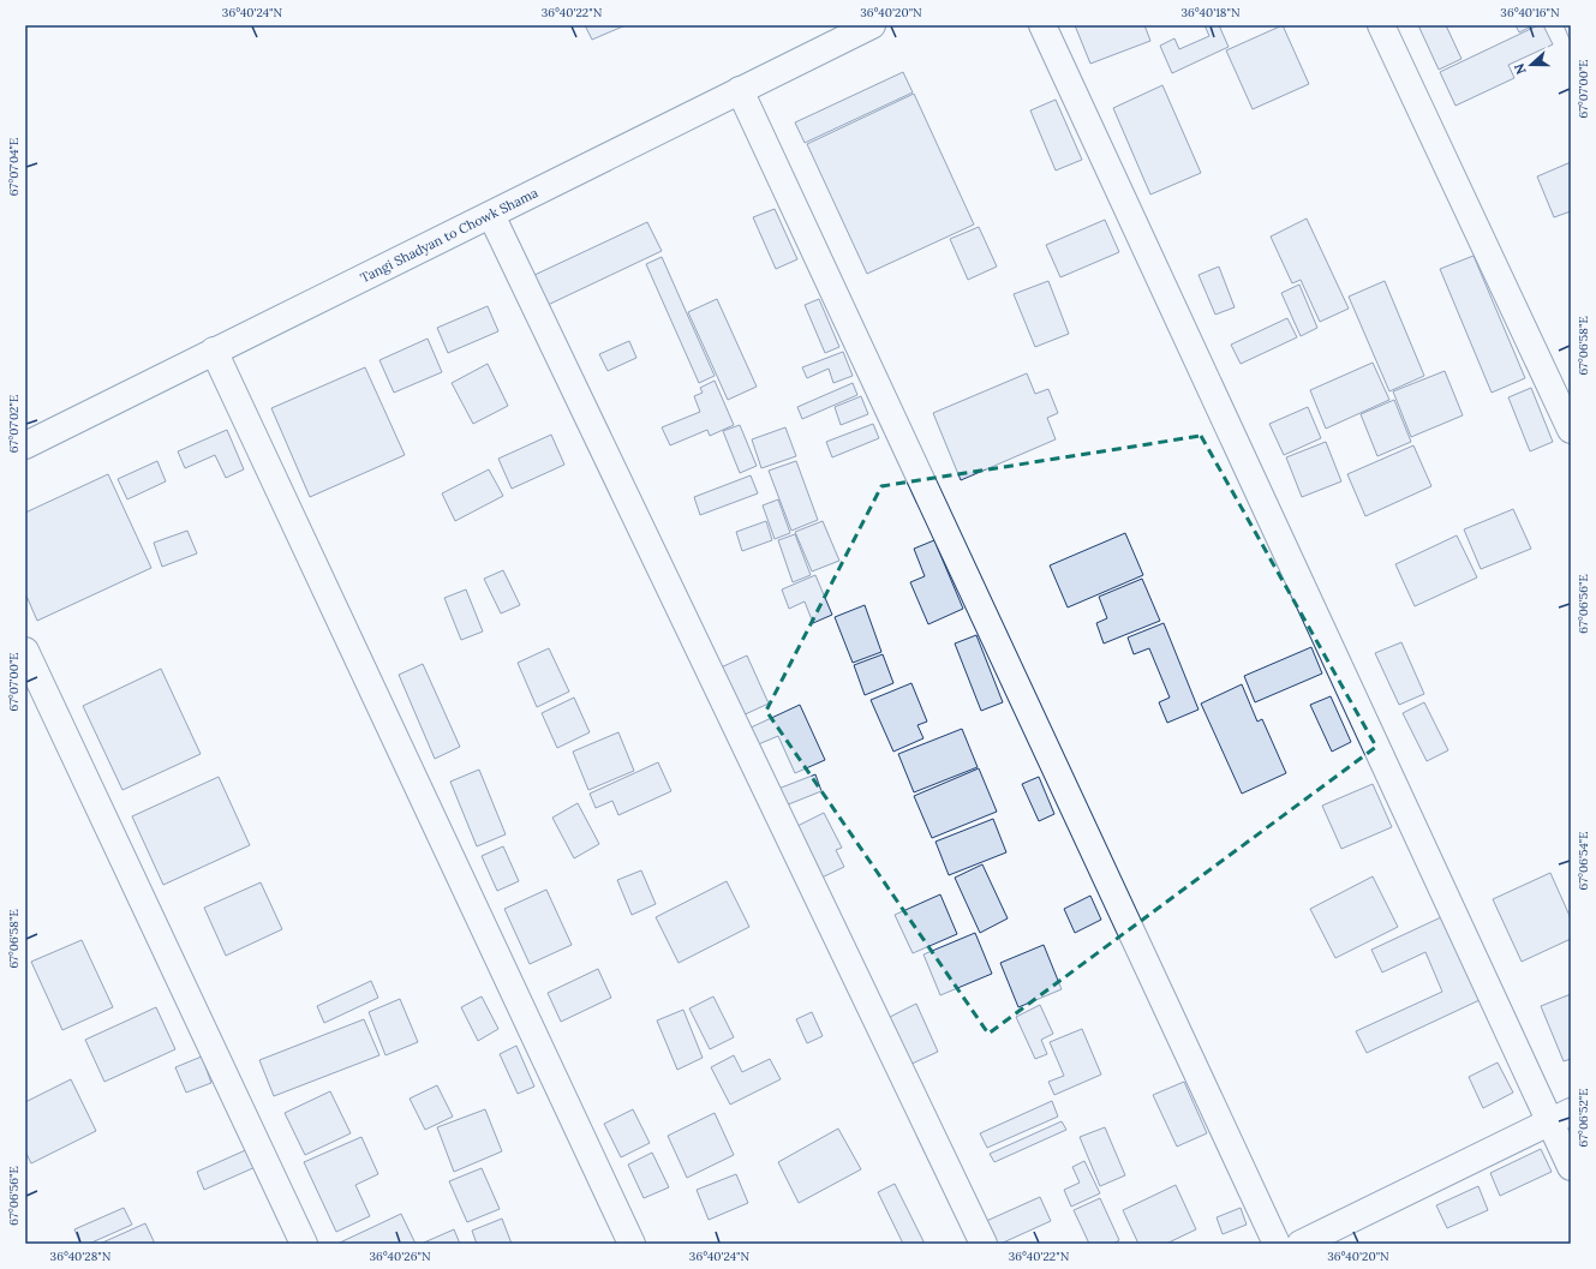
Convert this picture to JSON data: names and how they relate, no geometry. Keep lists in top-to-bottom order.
{
  "streets": {
    "street": ["Tangi Shadyan to Chowk Shama"]
  },
  "north": "left",
  "coordinates": [
    "36°40'24\"N",
    "36°40'22\"N",
    "36°40'20\"N",
    "36°40'18\"N",
    "36°40'16\"N",
    "67°07'00\"E",
    "67°07'04\"E",
    "67°06'58\"E",
    "67°07'02\"E",
    "67°06'56\"E",
    "67°06'54\"E",
    "67°06'52\"E",
    "36°40'28\"N",
    "36°40'26\"N"
  ]
}
